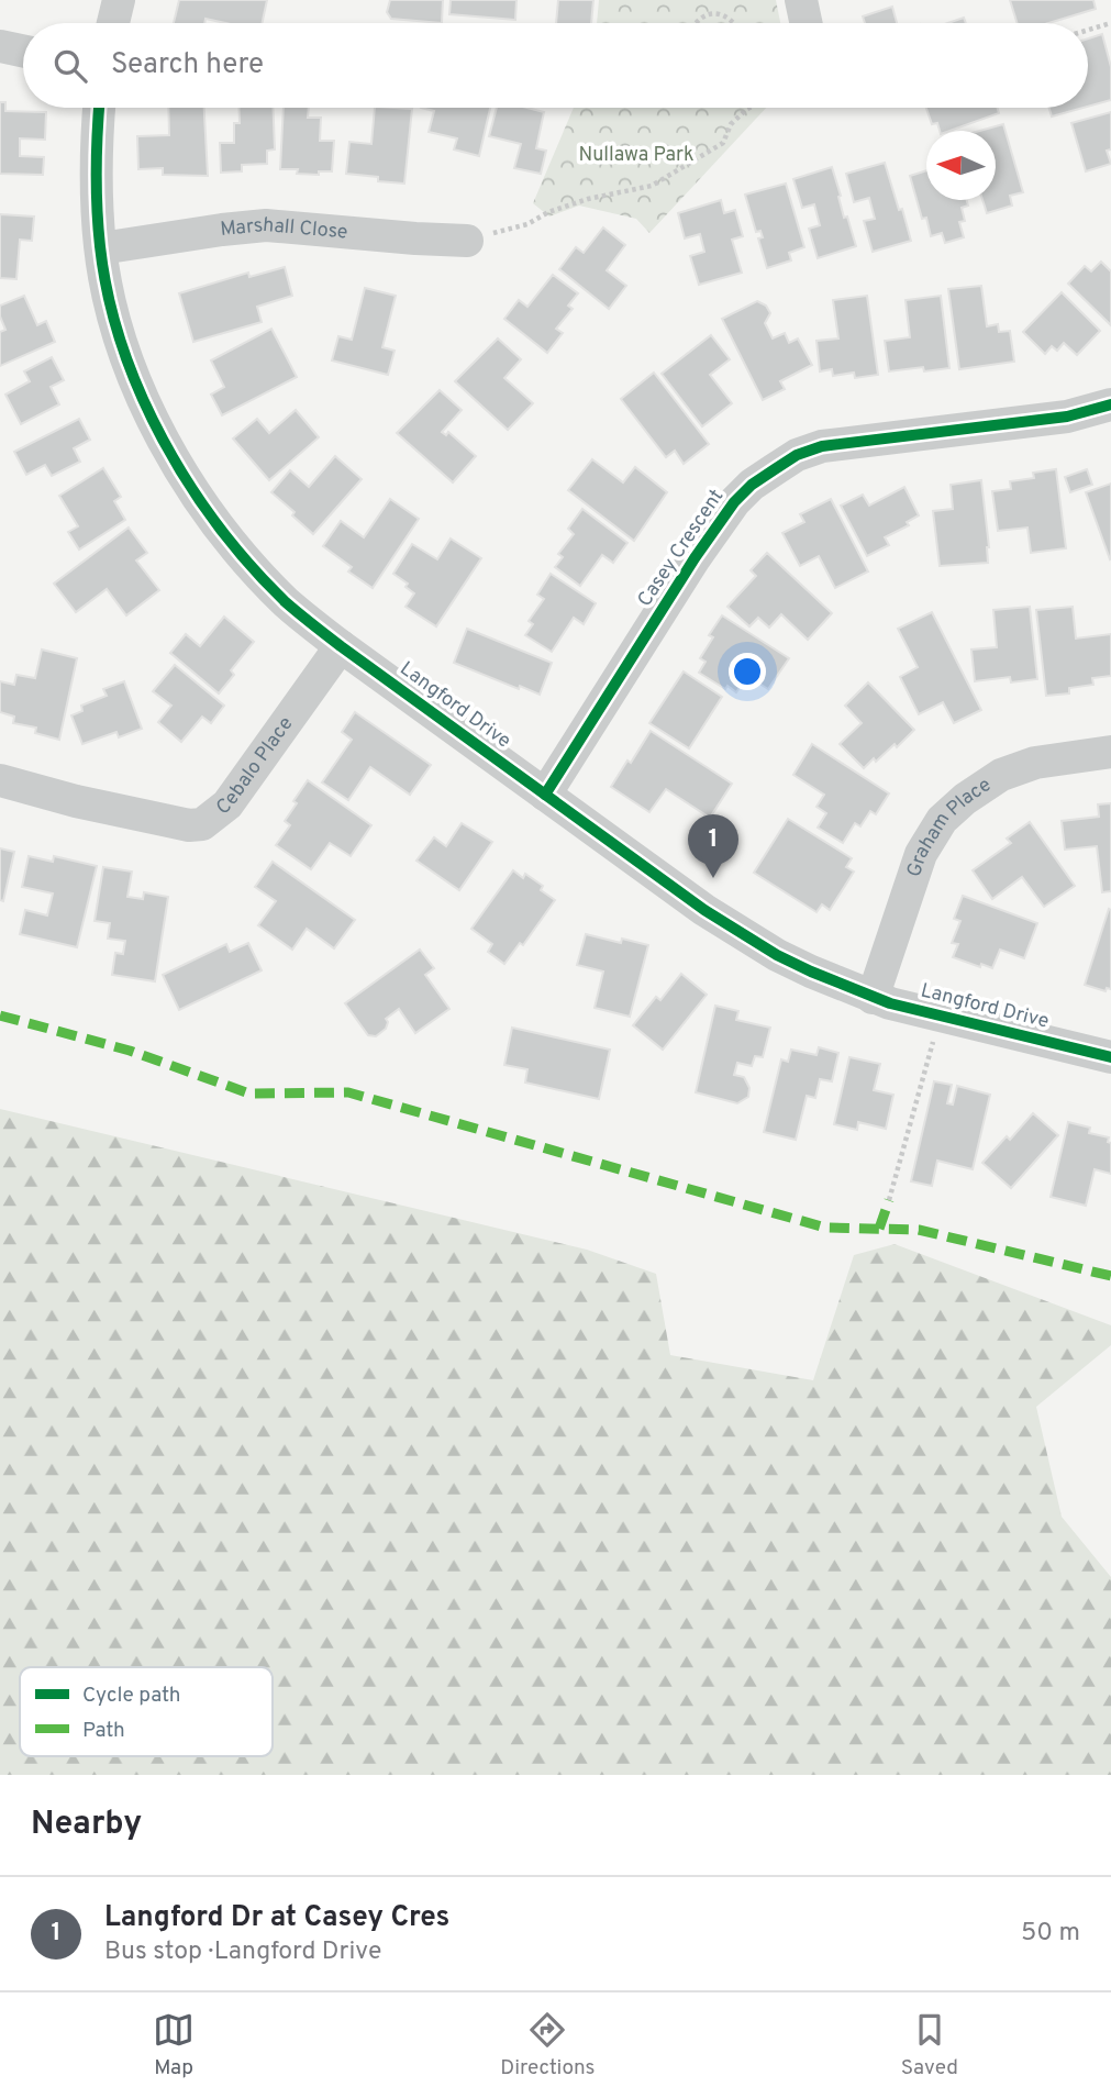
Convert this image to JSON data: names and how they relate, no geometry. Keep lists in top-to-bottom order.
{
  "streets": {
    "street": [
      "Marshall Close",
      "Casey Crescent",
      "Langford Drive",
      "Cebalo Place",
      "Graham Place"
    ]
  },
  "crossings": [
    ["Marshall Close", "Langford Drive"],
    ["Casey Crescent", "Langford Drive"],
    ["Langford Drive", "Cebalo Place"],
    ["Langford Drive", "Graham Place"]
  ],
  "parks": ["Nullawa Park"],
  "legend": ["Cycle path", "Path"],
  "north": "left",
  "page": {
    "search": "Search here",
    "pins": "1",
    "heading": "Nearby",
    "list": [
      {
        "mark": "1",
        "name": "Langford Dr at Casey Cres",
        "note": "Bus stop · Langford Drive",
        "value": "50 m"
      }
    ],
    "nav": ["Map", "Directions", "Saved"]
  }
}
